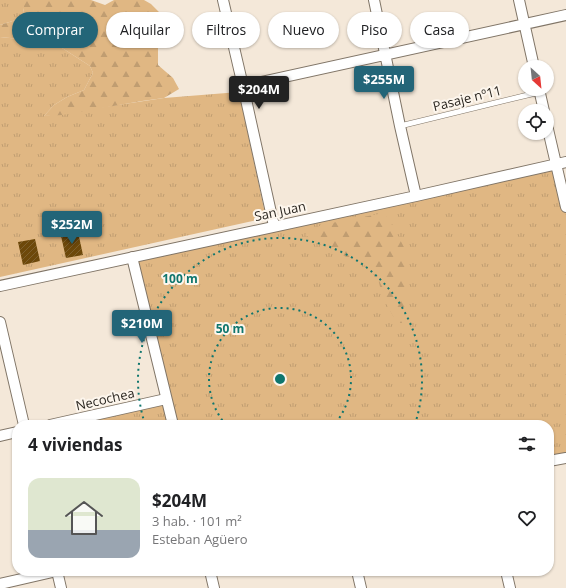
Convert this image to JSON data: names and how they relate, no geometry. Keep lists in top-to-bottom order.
{
  "streets": {
    "street": ["San Juan", "Necochea"],
    "lane": ["Pasaje nº11"]
  },
  "north": "bottom right",
  "page": {
    "chip": [
      "Comprar",
      "Alquilar",
      "Filtros",
      "Nuevo",
      "Piso",
      "Casa"
    ],
    "price": [
      "$255M",
      "$204M",
      "$252M",
      "$210M"
    ],
    "heading": "4 viviendas",
    "list": [
      {
        "name": "$204M",
        "note": "3 hab. · 101 m² · Esteban Agüero"
      }
    ]
  },
  "rings": ["100 m", "50 m"]
}
